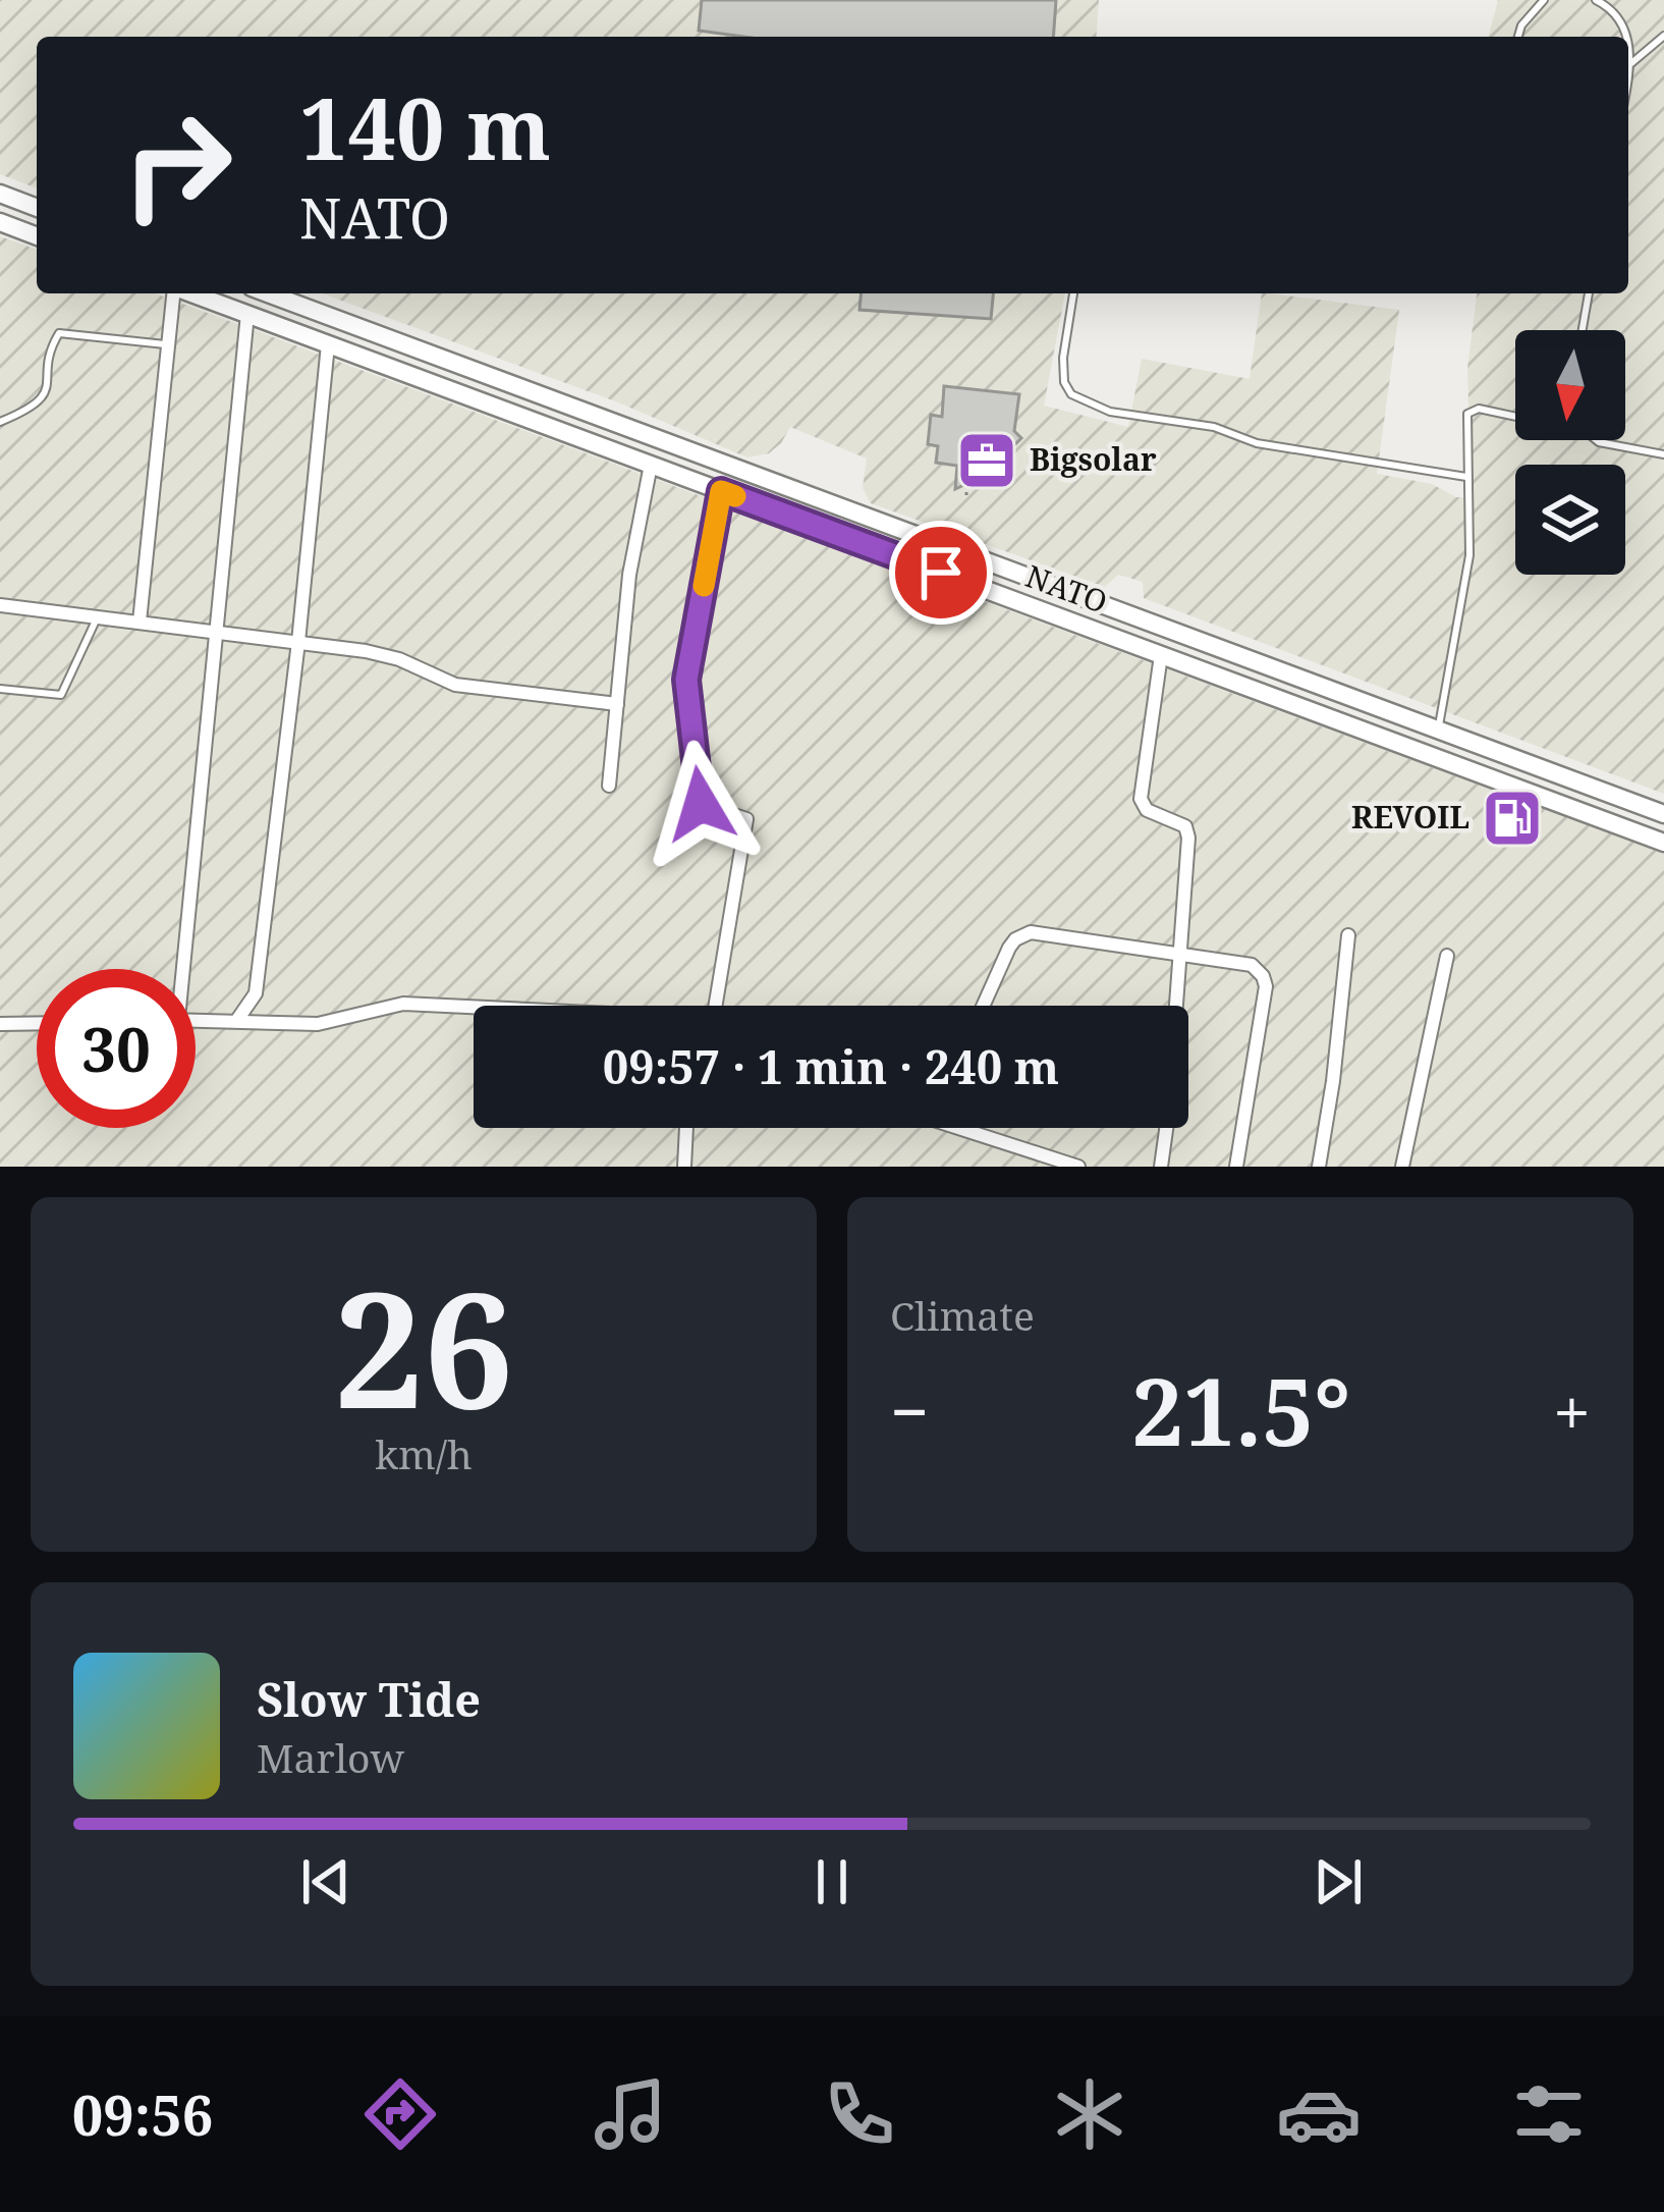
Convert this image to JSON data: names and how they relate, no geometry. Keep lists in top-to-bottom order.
{
  "streets": {
    "main road": ["ΝΑΤΟ"]
  },
  "places": {
    "office": ["Bigsolar"],
    "fuel station": ["REVOIL"]
  },
  "north": "bottom",
  "page": {
    "turn": ["140 m", "ΝΑΤΟ"],
    "limit": "30",
    "trip": "09:57 · 1 min · 240 m",
    "tile": [
      ["26", "km/h"],
      "Climate"
    ],
    "heat": ["−", "21.5°", "+"],
    "song": ["Slow Tide", "Marlow"],
    "tabs": "09:56"
  }
}
